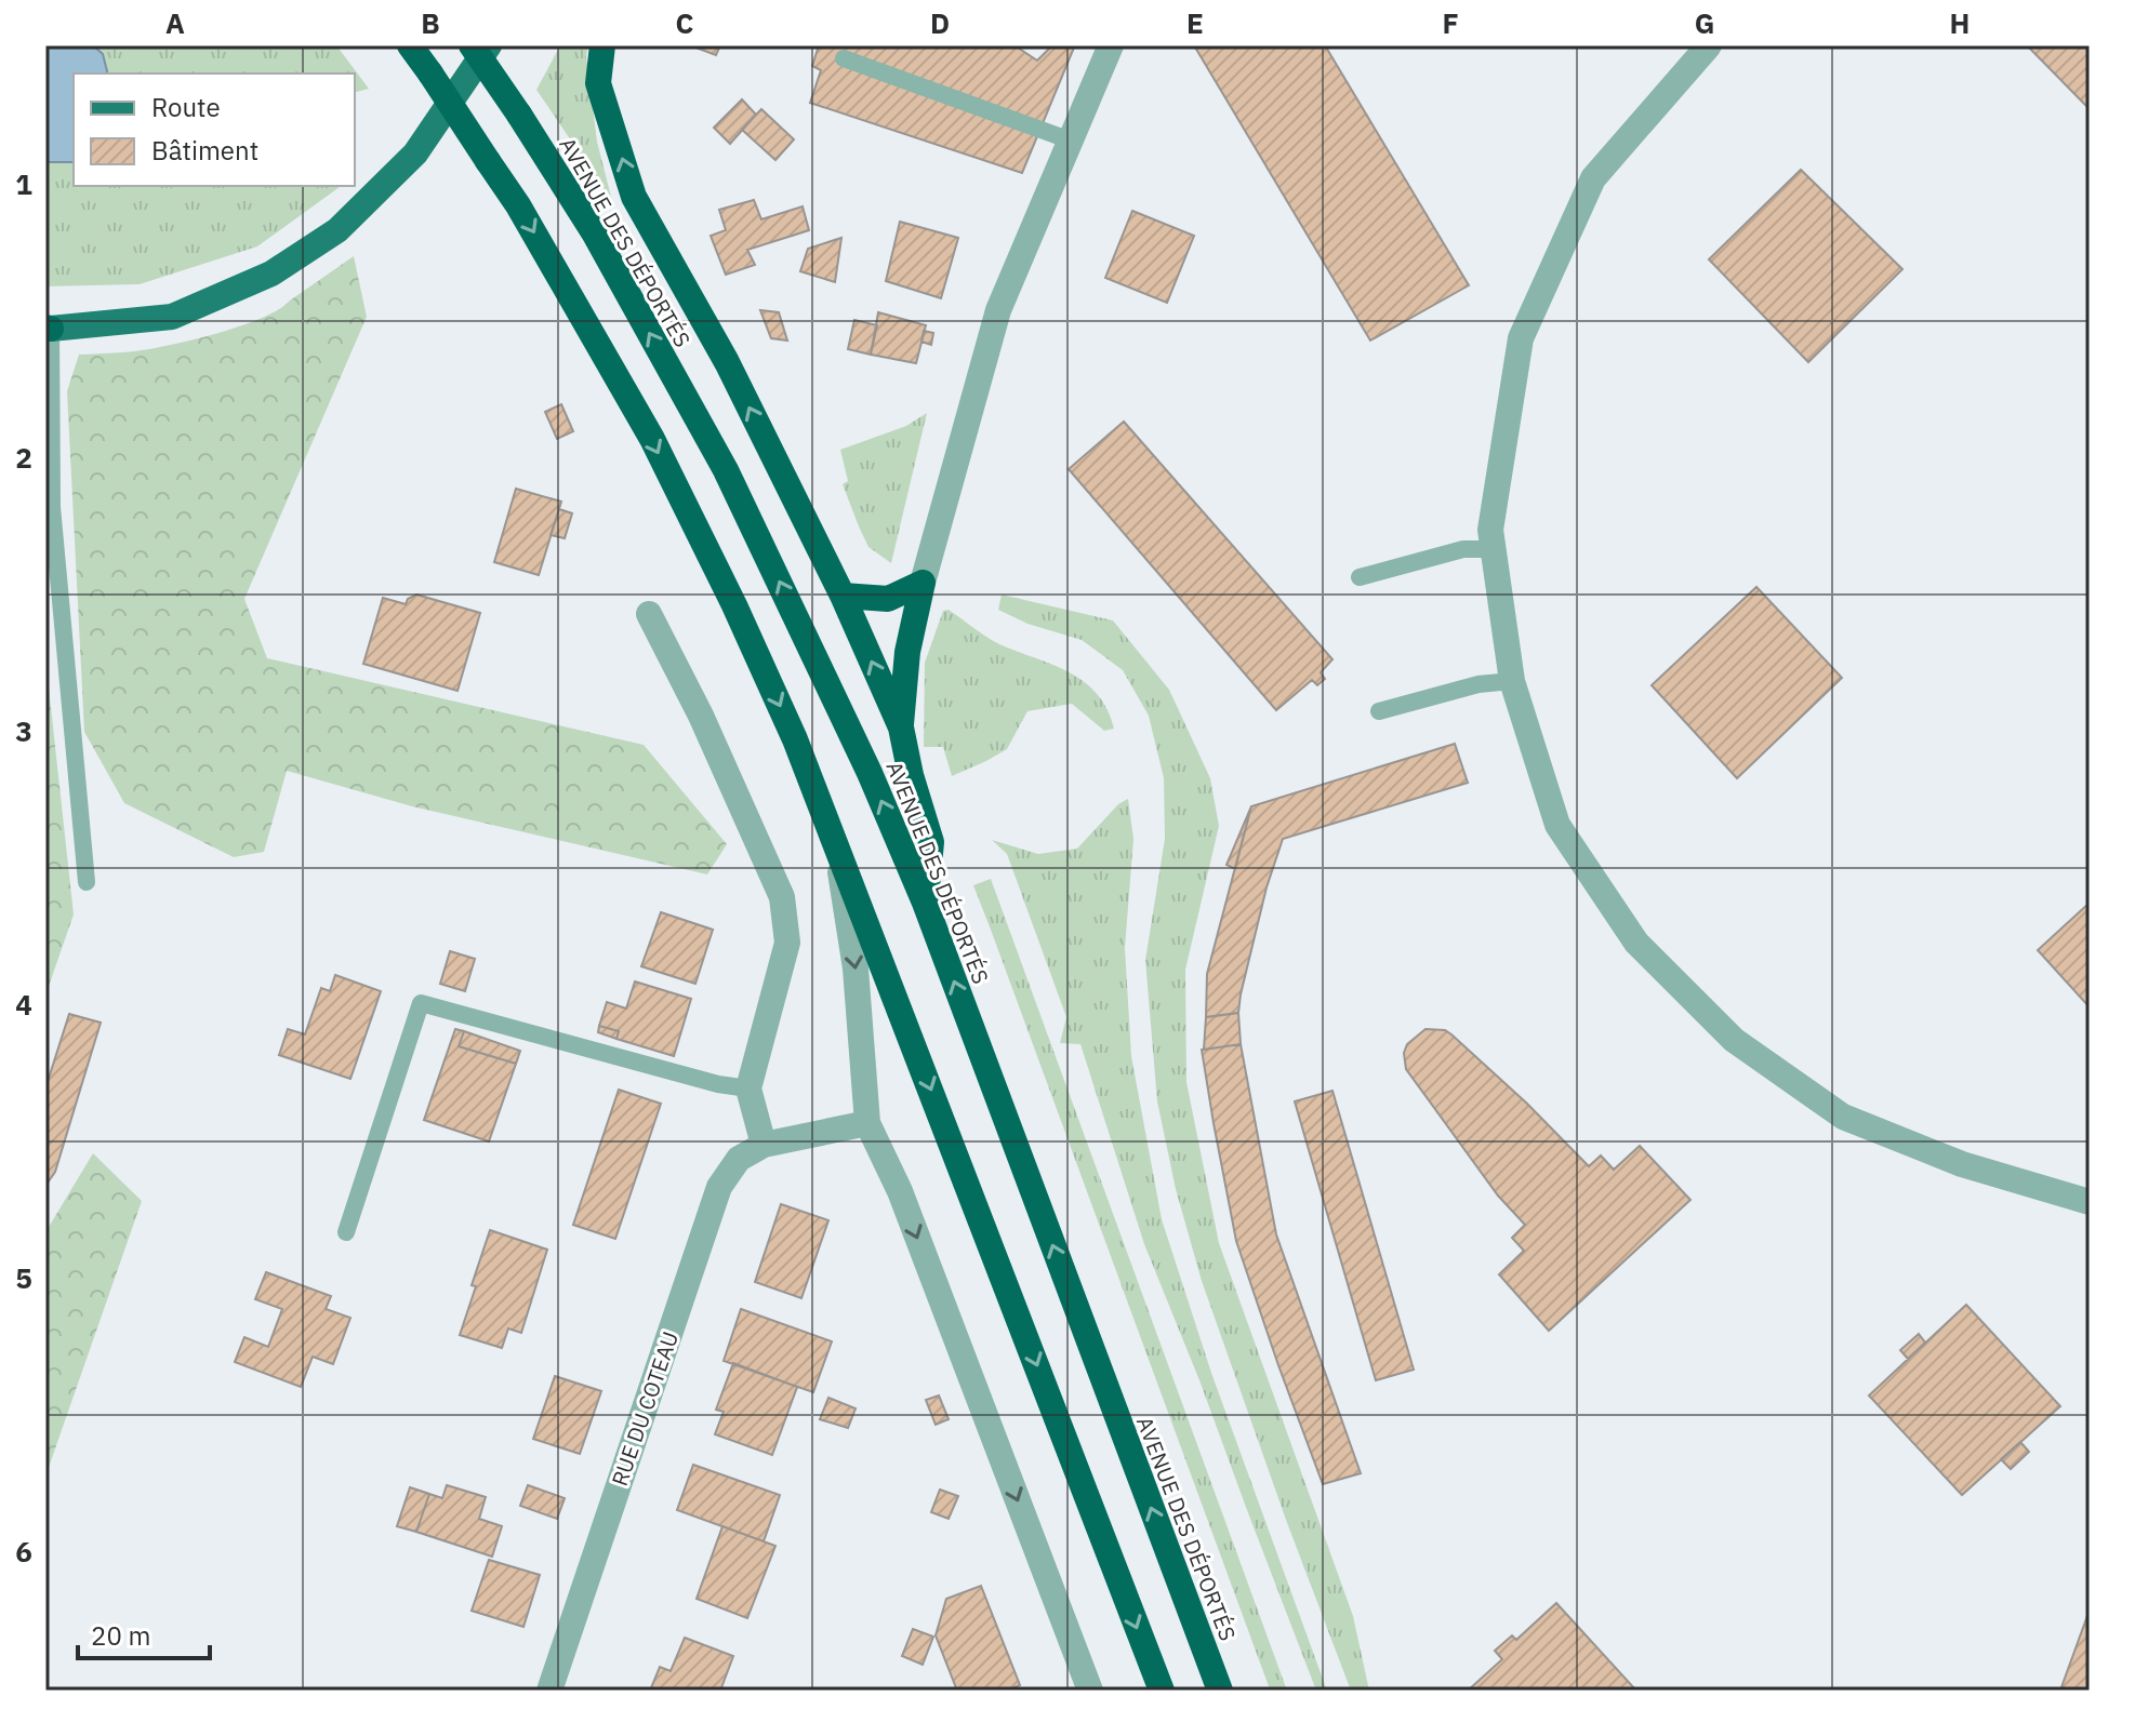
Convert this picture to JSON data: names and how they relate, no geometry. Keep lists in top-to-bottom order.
{
  "streets": {
    "highway": ["AVENUE DES DÉPORTÉS"],
    "street": ["RUE DU COTEAU"]
  },
  "legend": ["Route", "Bâtiment"],
  "scale_bar": "20 m",
  "grid": {
    "columns": [
      "A",
      "B",
      "C",
      "D",
      "E",
      "F",
      "G",
      "H"
    ],
    "rows": [
      "1",
      "2",
      "3",
      "4",
      "5",
      "6"
    ]
  }
}
